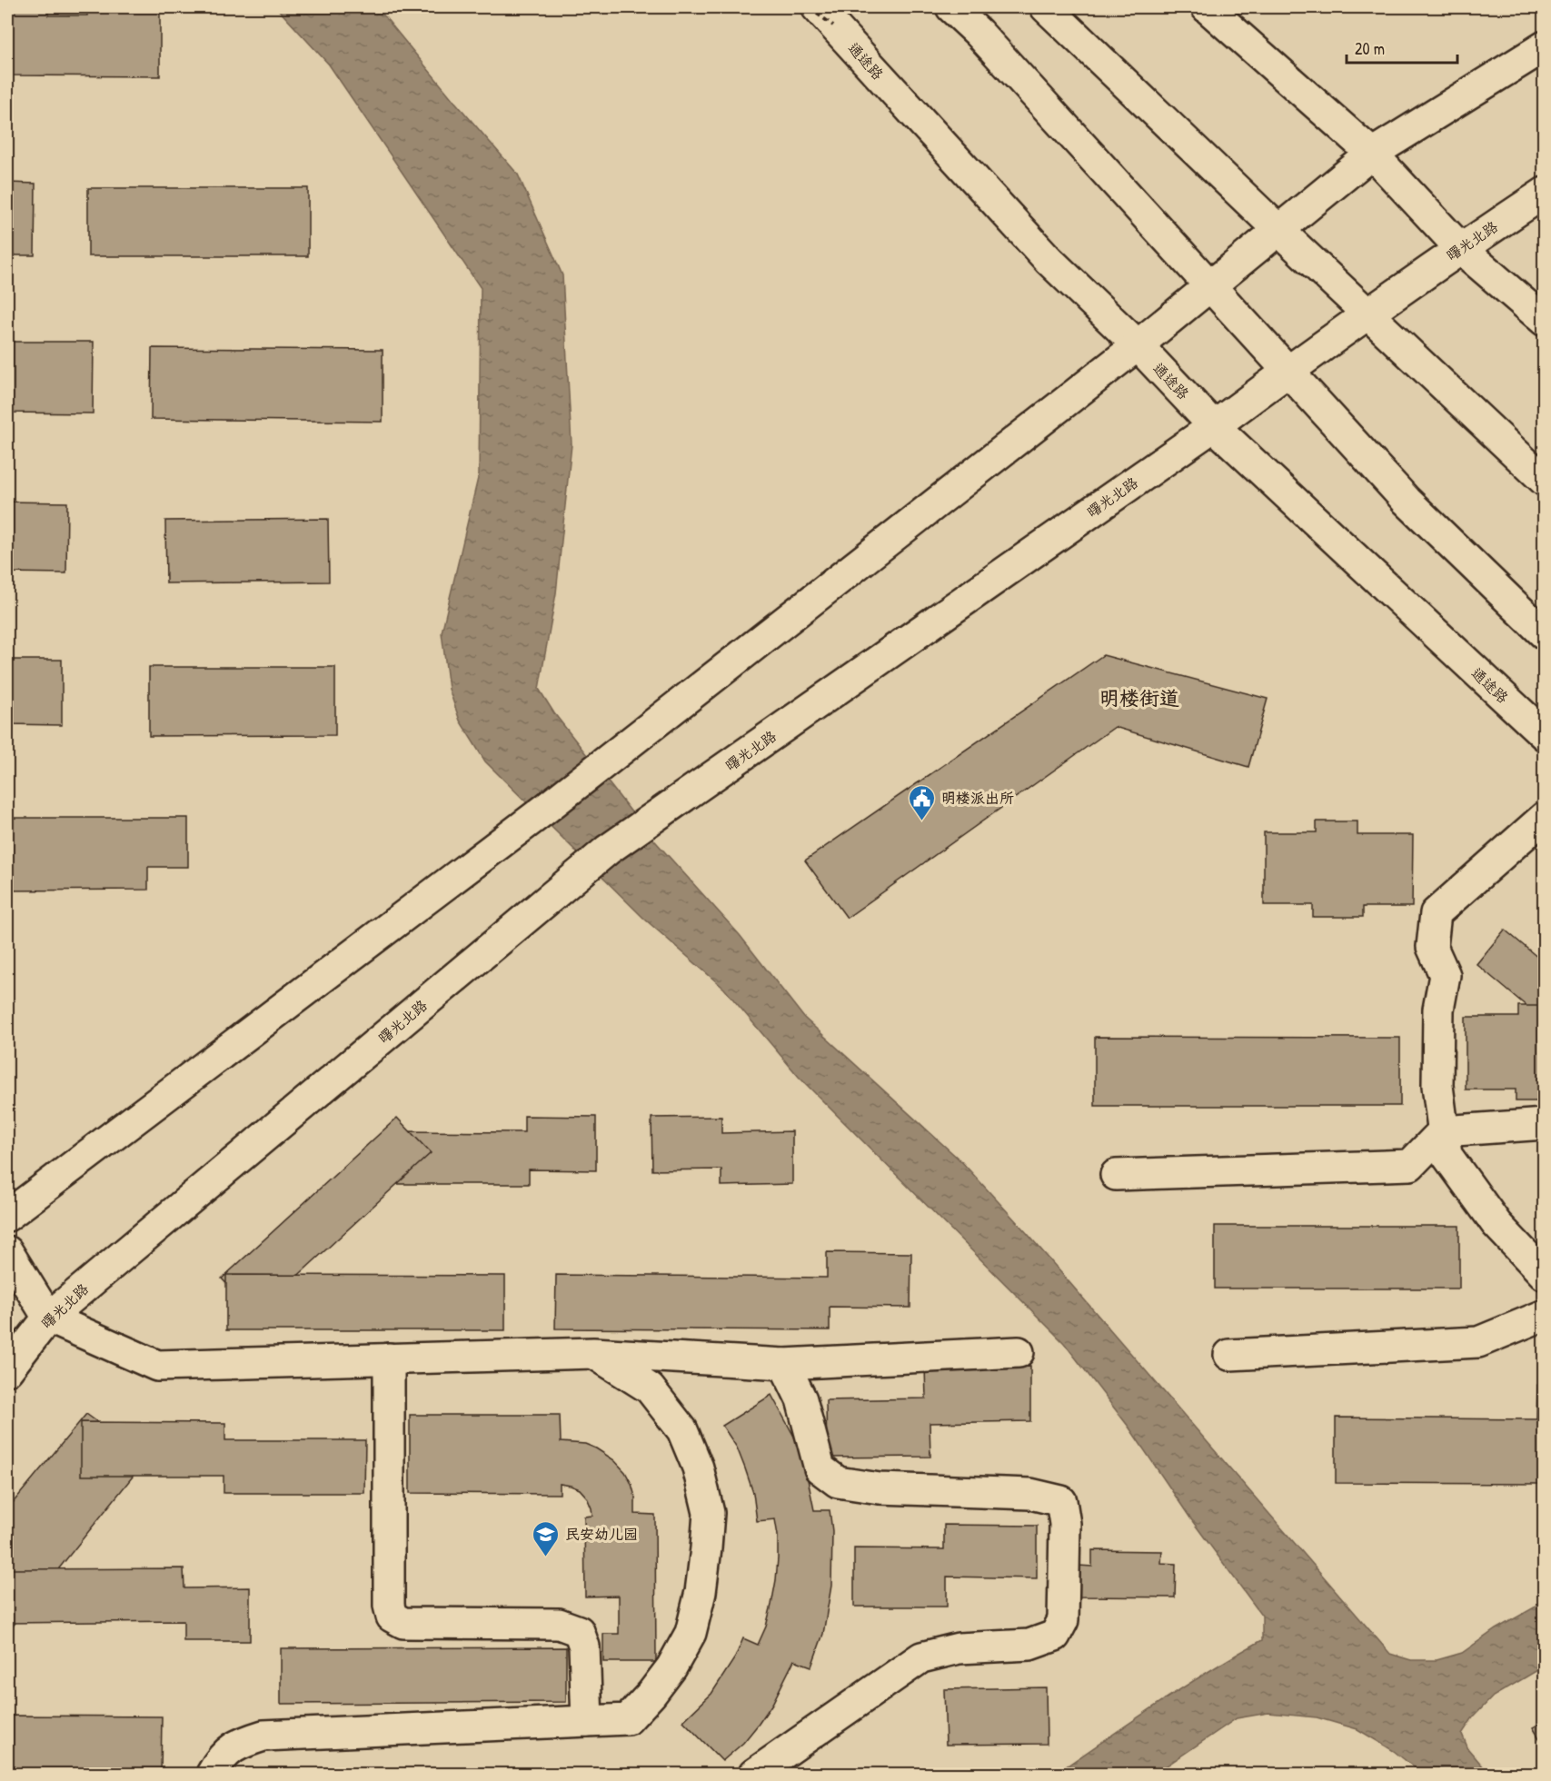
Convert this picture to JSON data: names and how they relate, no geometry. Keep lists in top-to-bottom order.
{
  "streets": {
    "main road": ["通途路", "曙光北路"]
  },
  "crossings": [
    ["通途路", "曙光北路"]
  ],
  "districts": ["明楼街道"],
  "places": {
    "public building": ["明楼派出所"],
    "school or university": ["民安幼儿园"]
  },
  "scale_bar": "20 m"
}
